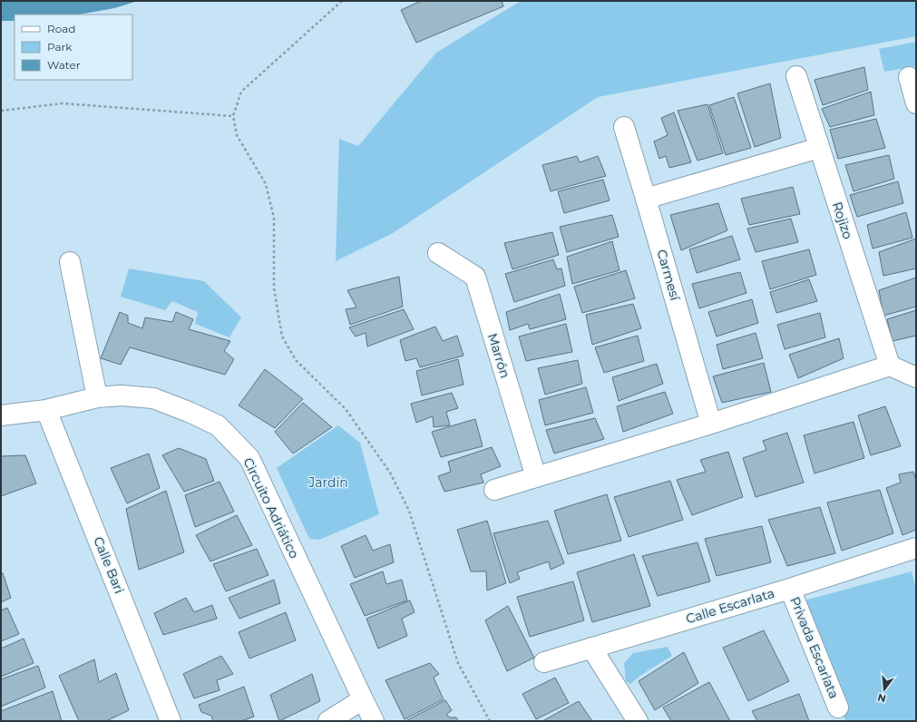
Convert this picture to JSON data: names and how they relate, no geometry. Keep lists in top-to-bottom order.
{
  "streets": {
    "street": [
      "Rojizo",
      "Carmesí",
      "Marrón",
      "Circuito Adriático",
      "Calle Bari",
      "Calle Escarlata",
      "Privada Escarlata"
    ]
  },
  "crossings": [
    ["Circuito Adriático", "Calle Bari"],
    ["Calle Escarlata", "Privada Escarlata"]
  ],
  "parks": ["Jardín"],
  "legend": ["Road", "Park", "Water"],
  "north": "bottom"
}
